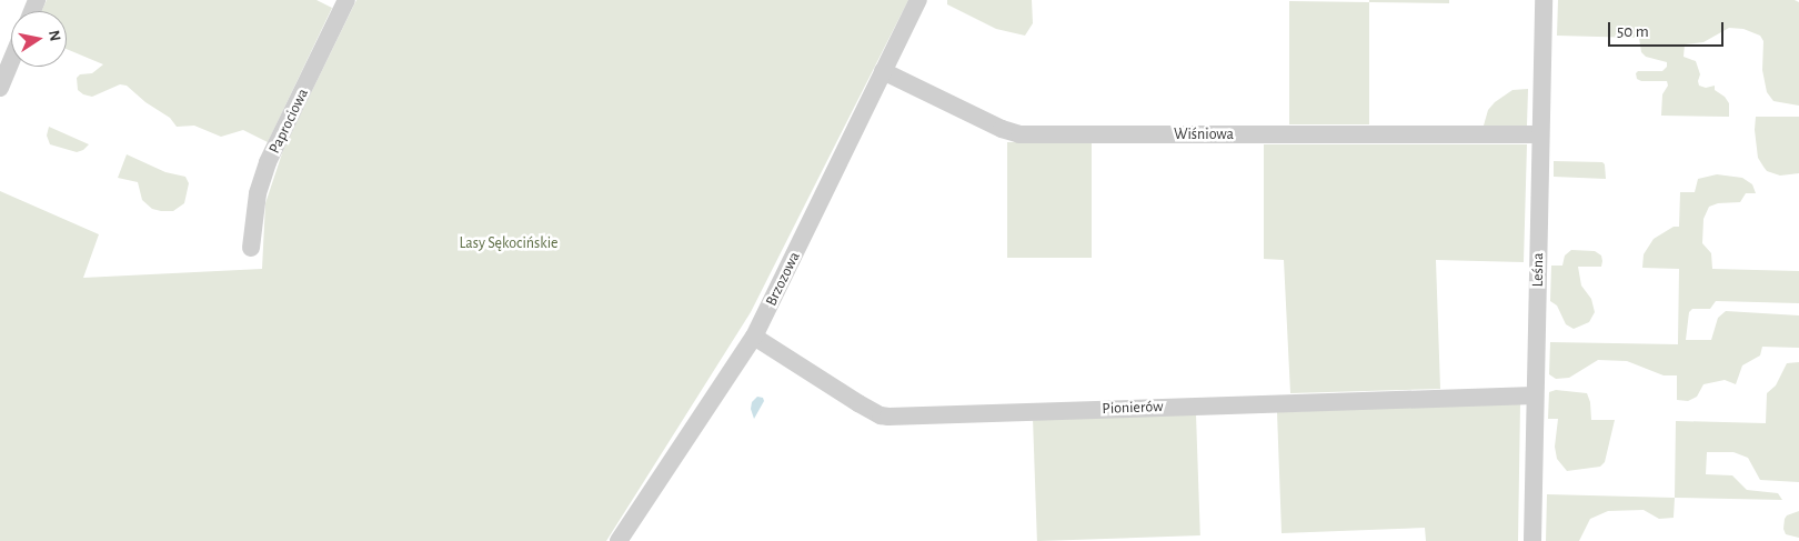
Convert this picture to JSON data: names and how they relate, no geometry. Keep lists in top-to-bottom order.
{
  "streets": {
    "street": [
      "Paprociowa",
      "Wiśniowa",
      "Leśna",
      "Brzozowa",
      "Pionierów"
    ]
  },
  "crossings": [
    ["Wiśniowa", "Leśna"],
    ["Wiśniowa", "Brzozowa"],
    ["Leśna", "Pionierów"],
    ["Brzozowa", "Pionierów"]
  ],
  "parks": ["Lasy Sękocińskie"],
  "scale_bar": "50 m",
  "north": "right"
}
